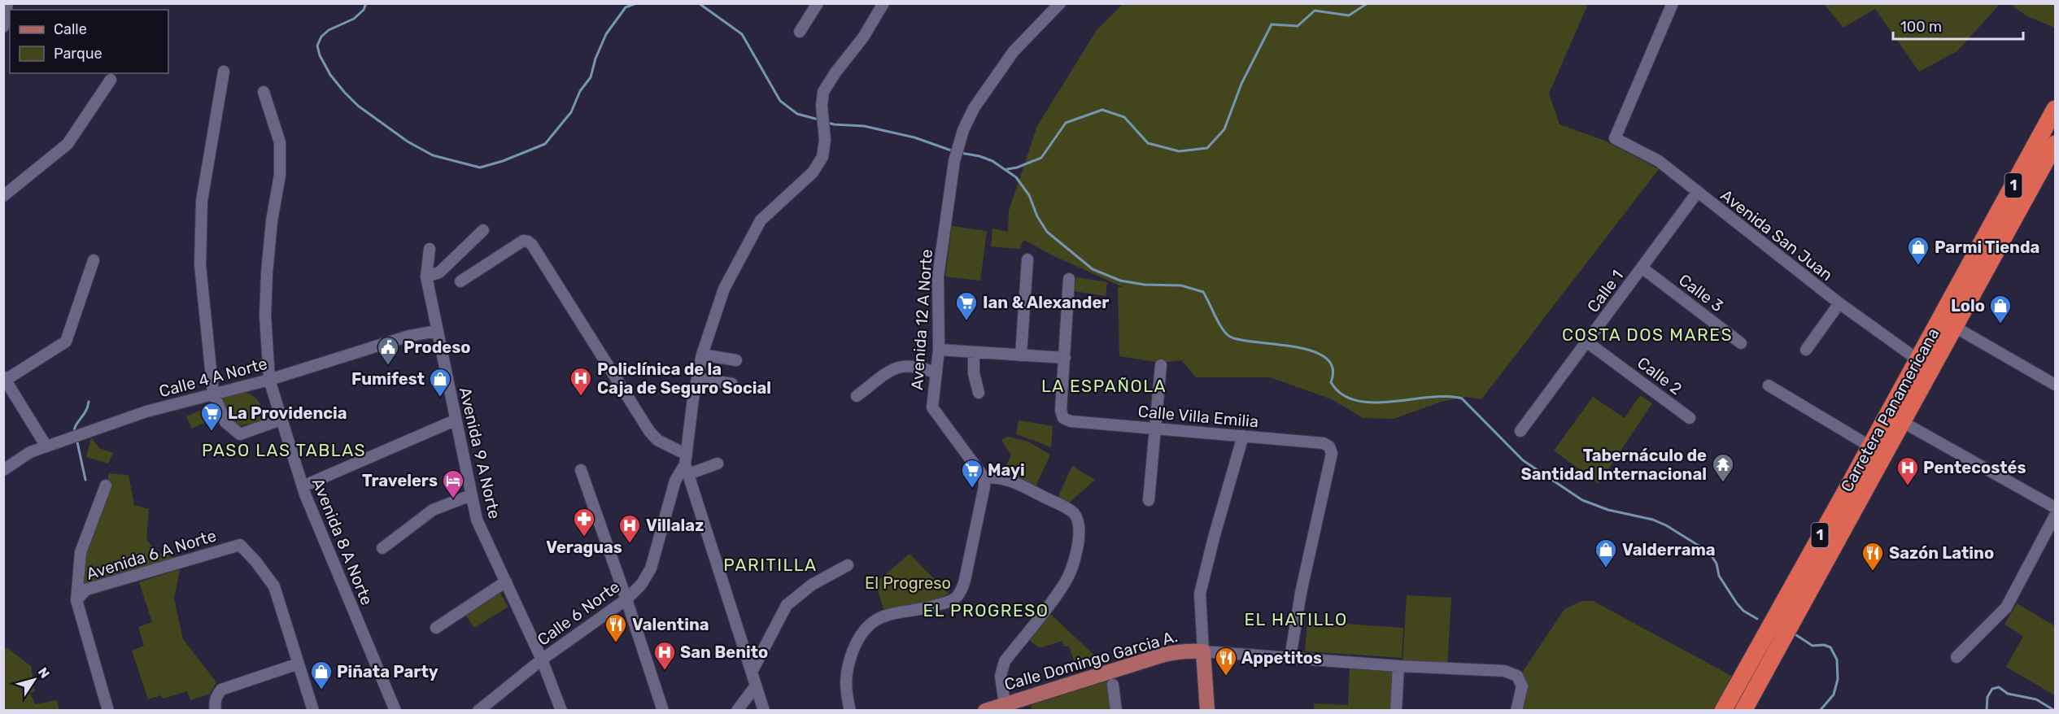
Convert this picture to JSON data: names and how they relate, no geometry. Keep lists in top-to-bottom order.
{
  "streets": {
    "highway": ["1", "Carretera Panamericana"],
    "main road": ["Calle Domingo Garcia A."],
    "street": [
      "Avenida San Juan",
      "Calle 1",
      "Calle 3",
      "Avenida 12 A Norte",
      "Calle 2",
      "Calle 4 A Norte",
      "Calle Villa Emilia",
      "Avenida 9 A Norte",
      "Avenida 8 A Norte",
      "Avenida 6 A Norte",
      "Calle 6 Norte"
    ]
  },
  "crossings": [
    ["Avenida San Juan", "Calle 1"],
    ["Avenida San Juan", "Carretera Panamericana"],
    ["Calle 1", "Calle 3"],
    ["Calle 1", "Calle 2"],
    ["Calle 4 A Norte", "Avenida 9 A Norte"],
    ["Calle 4 A Norte", "Avenida 8 A Norte"],
    ["Calle Villa Emilia", "Calle Domingo Garcia A."],
    ["Avenida 9 A Norte", "Calle 6 Norte"]
  ],
  "districts": [
    "COSTA DOS MARES",
    "LA ESPAÑOLA",
    "PASO LAS TABLAS",
    "PARITILLA",
    "EL PROGRESO",
    "EL HATILLO"
  ],
  "parks": ["El Progreso"],
  "places": {
    "shop": [
      "Parmi Tienda",
      "Lolo",
      "Fumifest",
      "Valderrama",
      "Piñata Party"
    ],
    "supermarket": ["Ian & Alexander", "La Providencia", "Mayi"],
    "public building": ["Prodeso"],
    "hospital": [
      "Policlínica de la Caja de Seguro Social",
      "Pentecostés",
      "Villalaz",
      "San Benito"
    ],
    "temple": ["Tabernáculo de Santidad Internacional"],
    "hotel": ["Travelers"],
    "pharmacy": ["Veraguas"],
    "restaurant": ["Sazón Latino", "Valentina", "Appetitos"]
  },
  "legend": ["Calle", "Parque"],
  "scale_bar": "100 m",
  "north": "top right"
}
